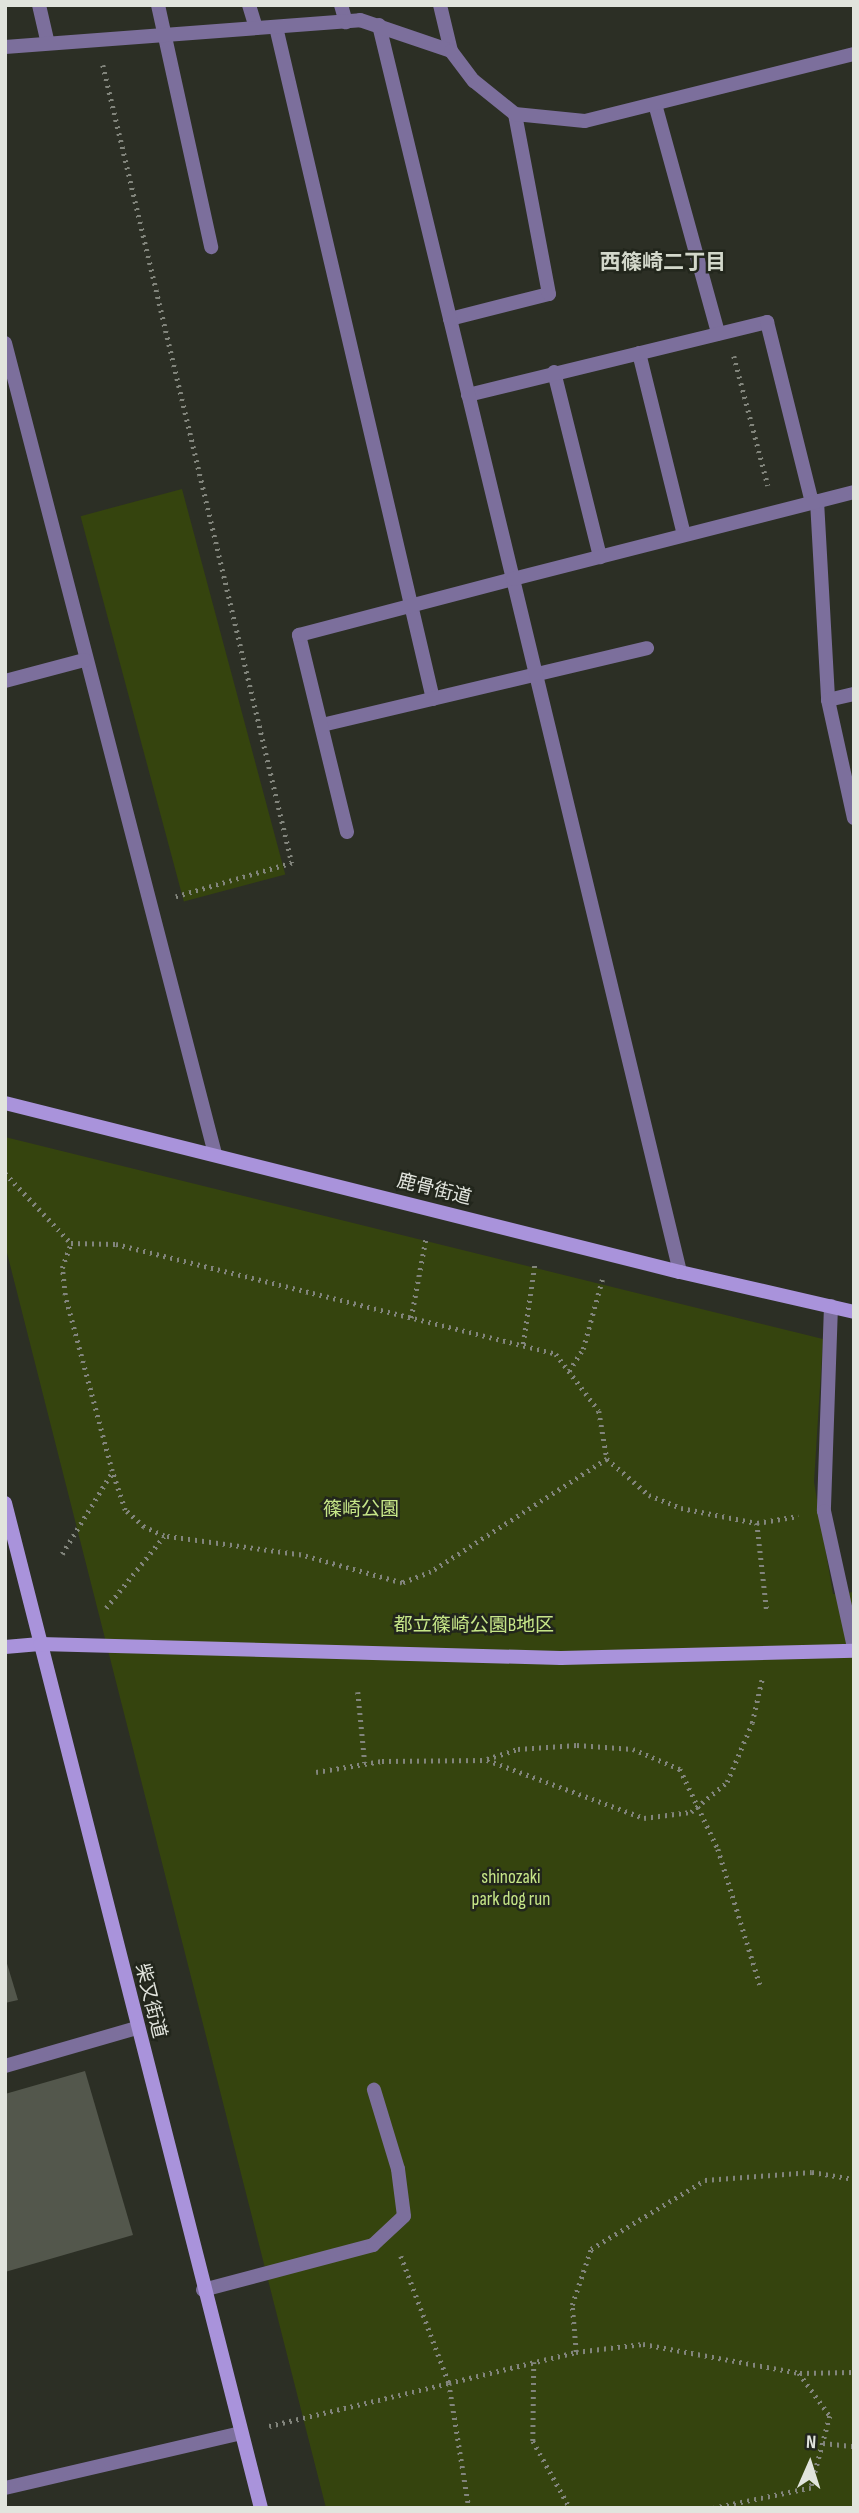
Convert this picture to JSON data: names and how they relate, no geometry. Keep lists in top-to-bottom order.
{
  "streets": {
    "street": ["鹿骨街道", "柴又街道"]
  },
  "districts": ["西篠崎二丁目"],
  "parks": ["篠崎公園", "都立篠崎公園B地区", "shinozaki park dog run"],
  "north": "top"
}
